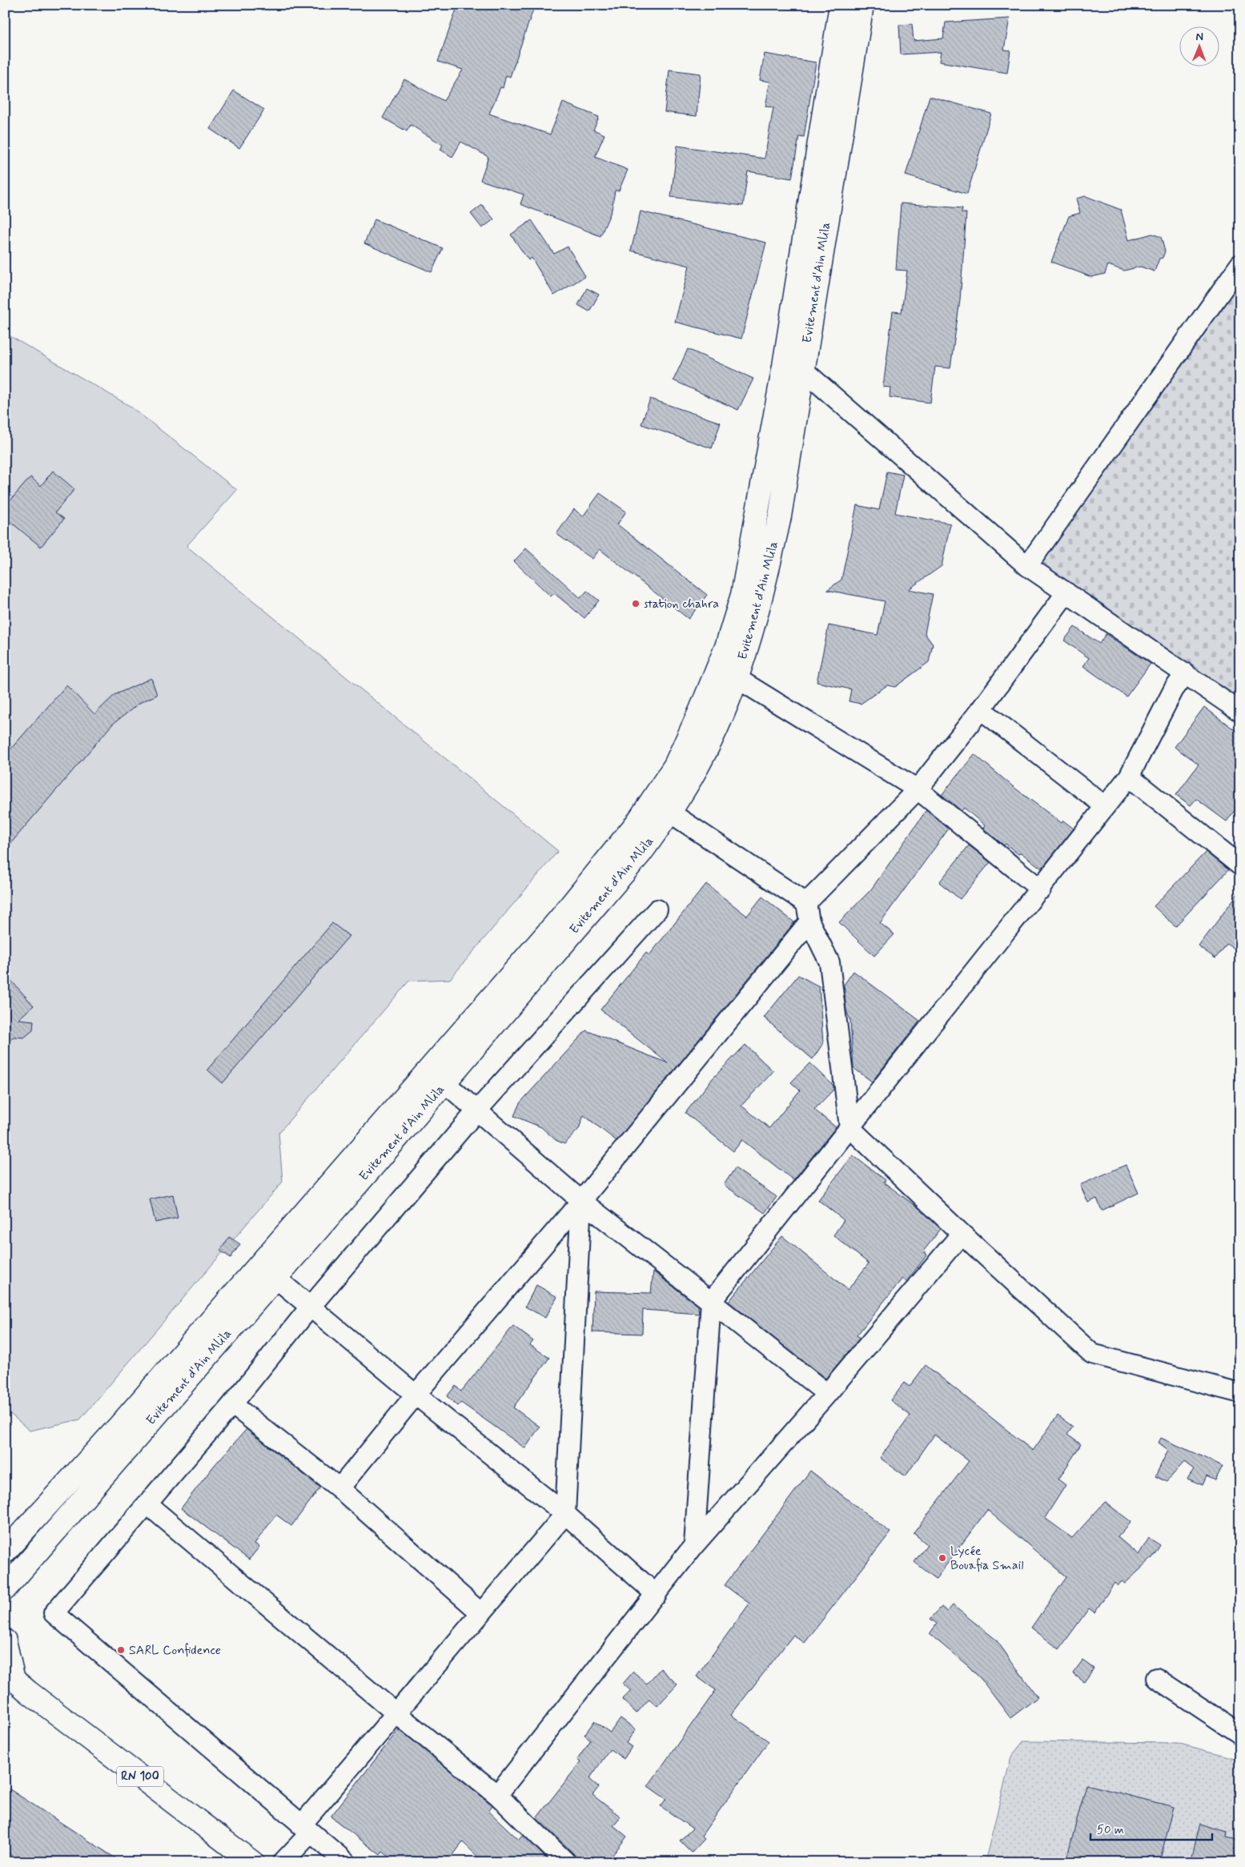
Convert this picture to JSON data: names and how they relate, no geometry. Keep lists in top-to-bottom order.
{
  "streets": {
    "main road": ["Evitement d'Ain Mlila", "RN 100"]
  },
  "places": ["station chahra", "Lycée Bouafia Smail", "SARL Confidence"],
  "scale_bar": "50 m",
  "north": "top"
}
